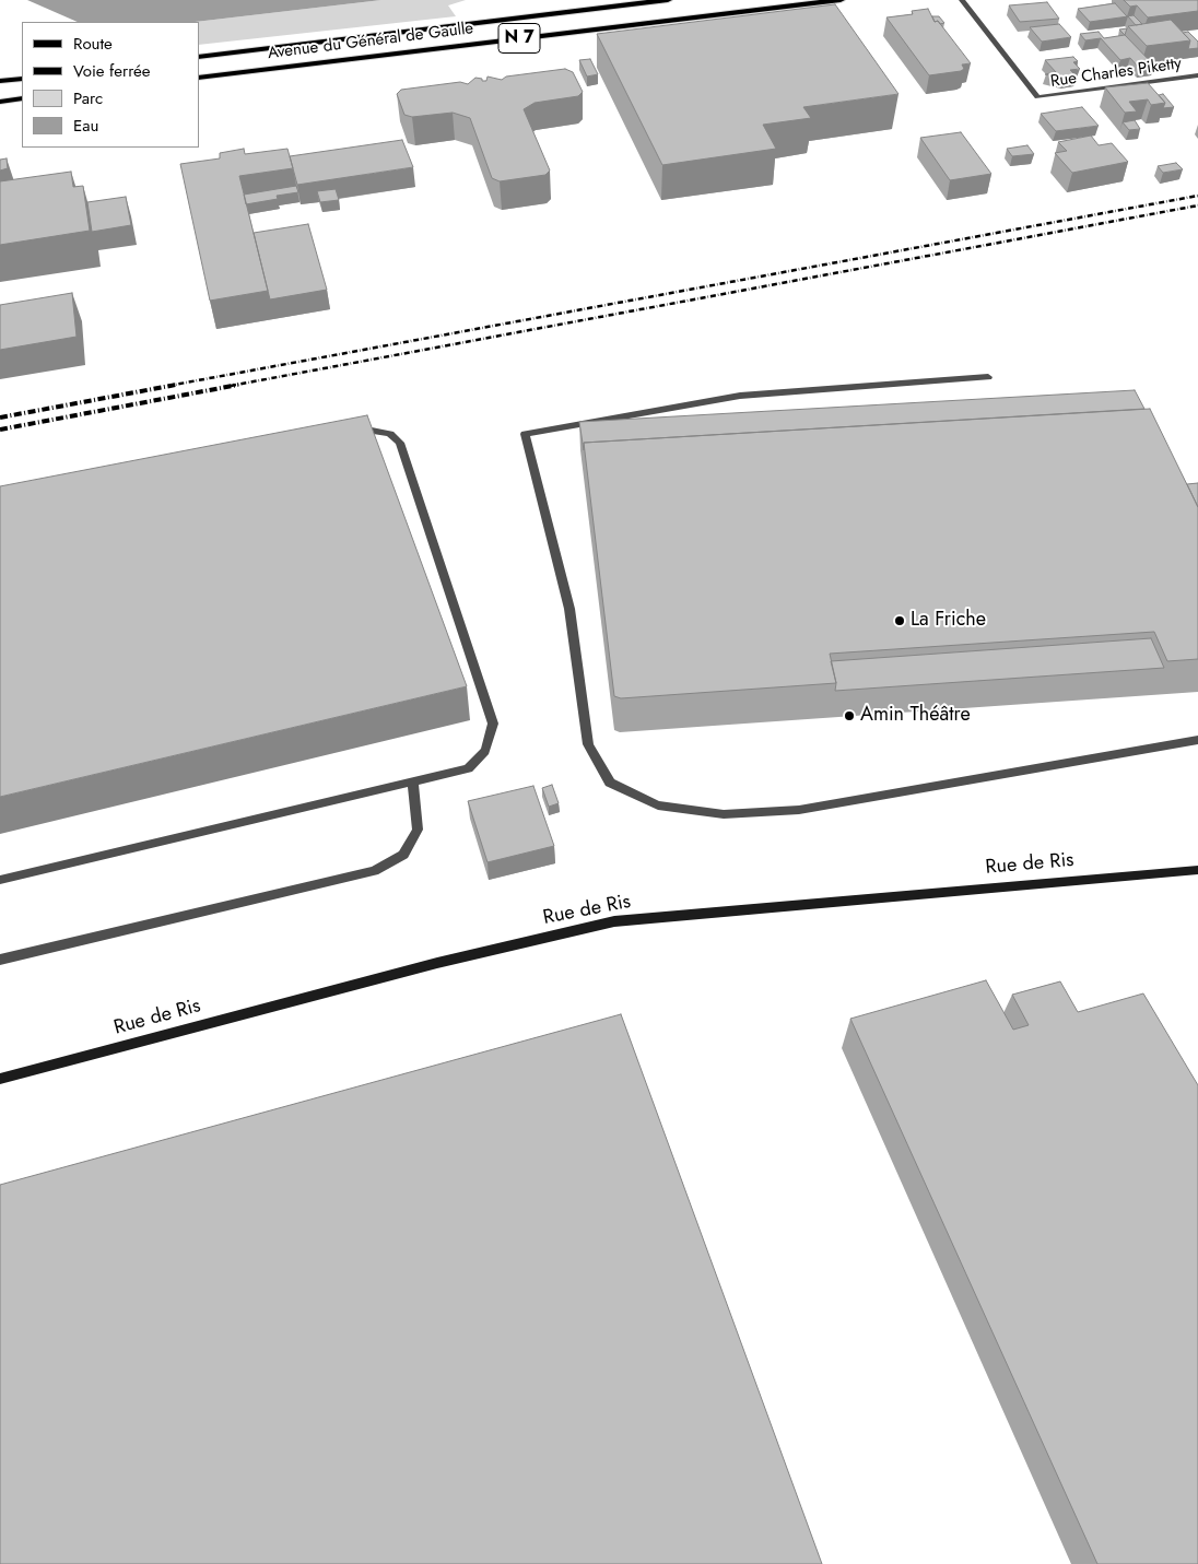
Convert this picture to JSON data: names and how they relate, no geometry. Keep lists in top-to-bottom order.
{
  "streets": {
    "main road": ["N 7", "Avenue du Général de Gaulle", "Rue de Ris"],
    "street": ["Rue Charles Piketty"]
  },
  "places": ["La Friche", "Amin Théâtre"],
  "legend": [
    "Route",
    "Voie ferrée",
    "Parc",
    "Eau"
  ]
}
